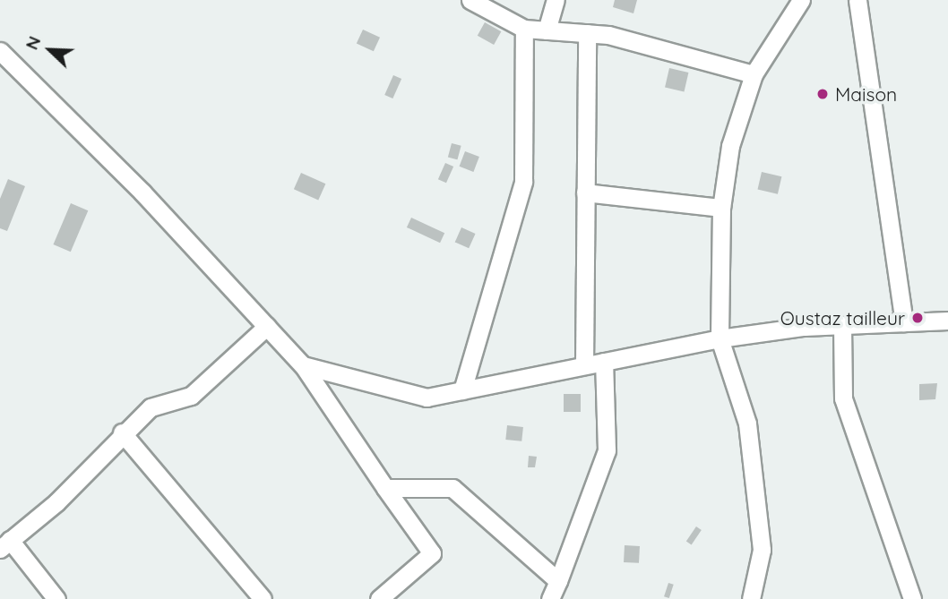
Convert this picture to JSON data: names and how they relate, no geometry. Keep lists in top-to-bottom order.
{
  "places": ["Maison", "Oustaz tailleur"],
  "north": "top left"
}
